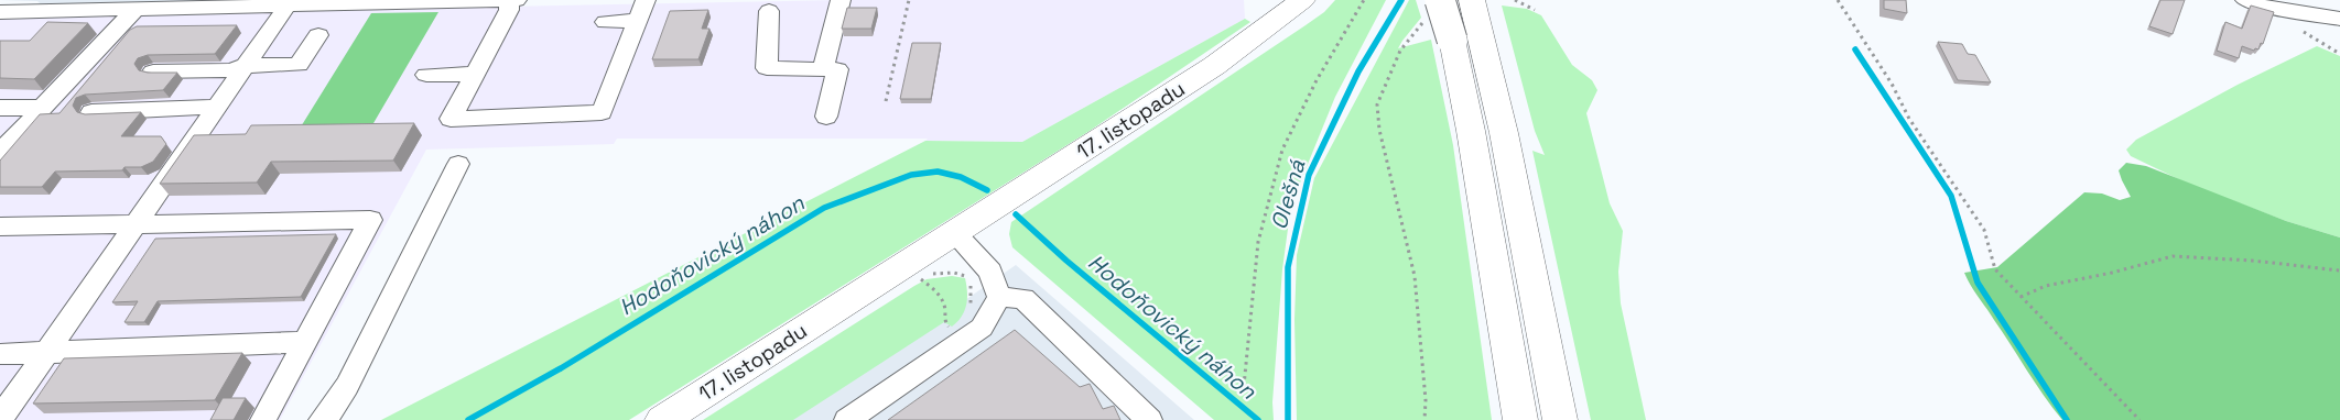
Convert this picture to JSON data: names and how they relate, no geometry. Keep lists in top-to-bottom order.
{
  "streets": {
    "main road": ["17. listopadu"]
  },
  "water": ["Olešná", "Hodoňovický náhon"]
}
